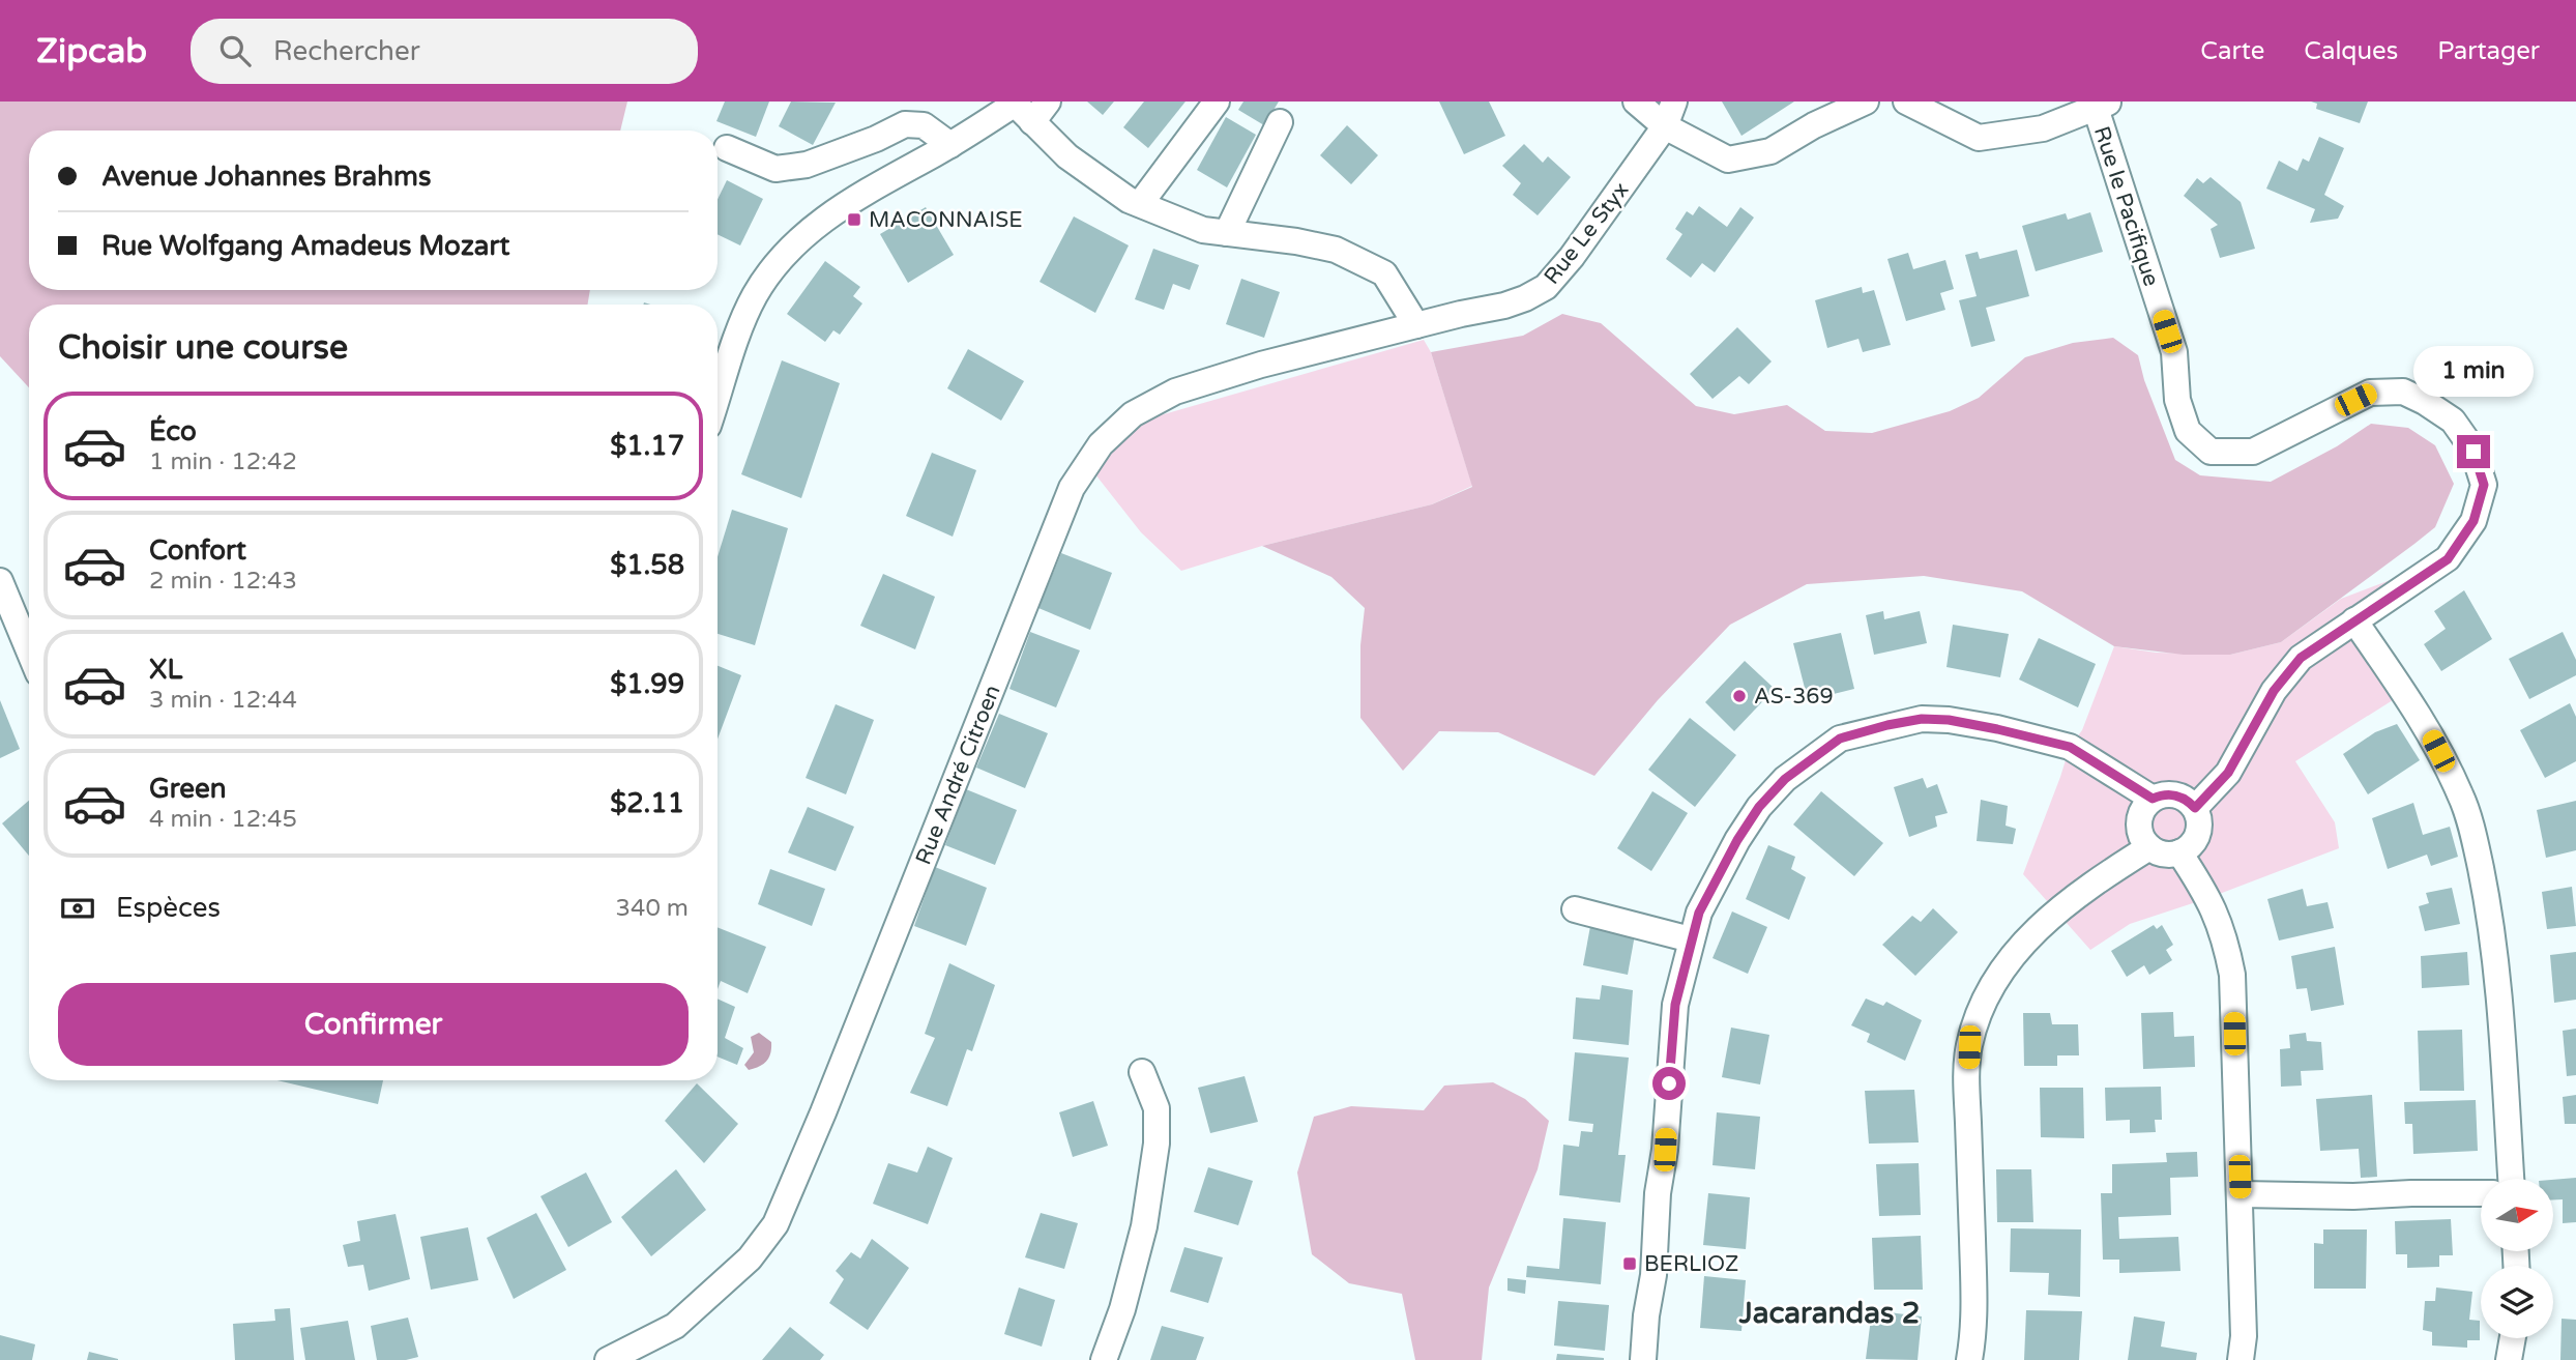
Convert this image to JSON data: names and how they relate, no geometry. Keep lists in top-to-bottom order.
{
  "streets": {
    "street": ["Rue le Pacifique", "Rue Le Styx", "Rue André Citroen"]
  },
  "crossings": [
    ["Rue Le Styx", "Rue André Citroen"]
  ],
  "districts": ["Jacarandas 2"],
  "places": {
    "transit": ["MACONNAISE", "BERLIOZ"],
    "other": ["AS-369"]
  },
  "north": "right",
  "page": {
    "header": "Zipcab",
    "search": "Rechercher",
    "nav": ["Carte", "Calques", "Partager"],
    "banner": ["Avenue Johannes Brahms", "Rue Wolfgang Amadeus Mozart"],
    "heading": "Choisir une course",
    "bubble": "1 min",
    "list": [
      {
        "name": "Éco",
        "note": "1 min · 12:42",
        "value": "$1.17"
      },
      {
        "name": "Confort",
        "note": "2 min · 12:43",
        "value": "$1.58"
      },
      {
        "name": "XL",
        "note": "3 min · 12:44",
        "value": "$1.99"
      },
      {
        "name": "Green",
        "note": "4 min · 12:45",
        "value": "$2.11"
      }
    ],
    "pay": ["Espèces", "340 m"],
    "buttons": "Confirmer"
  }
}
